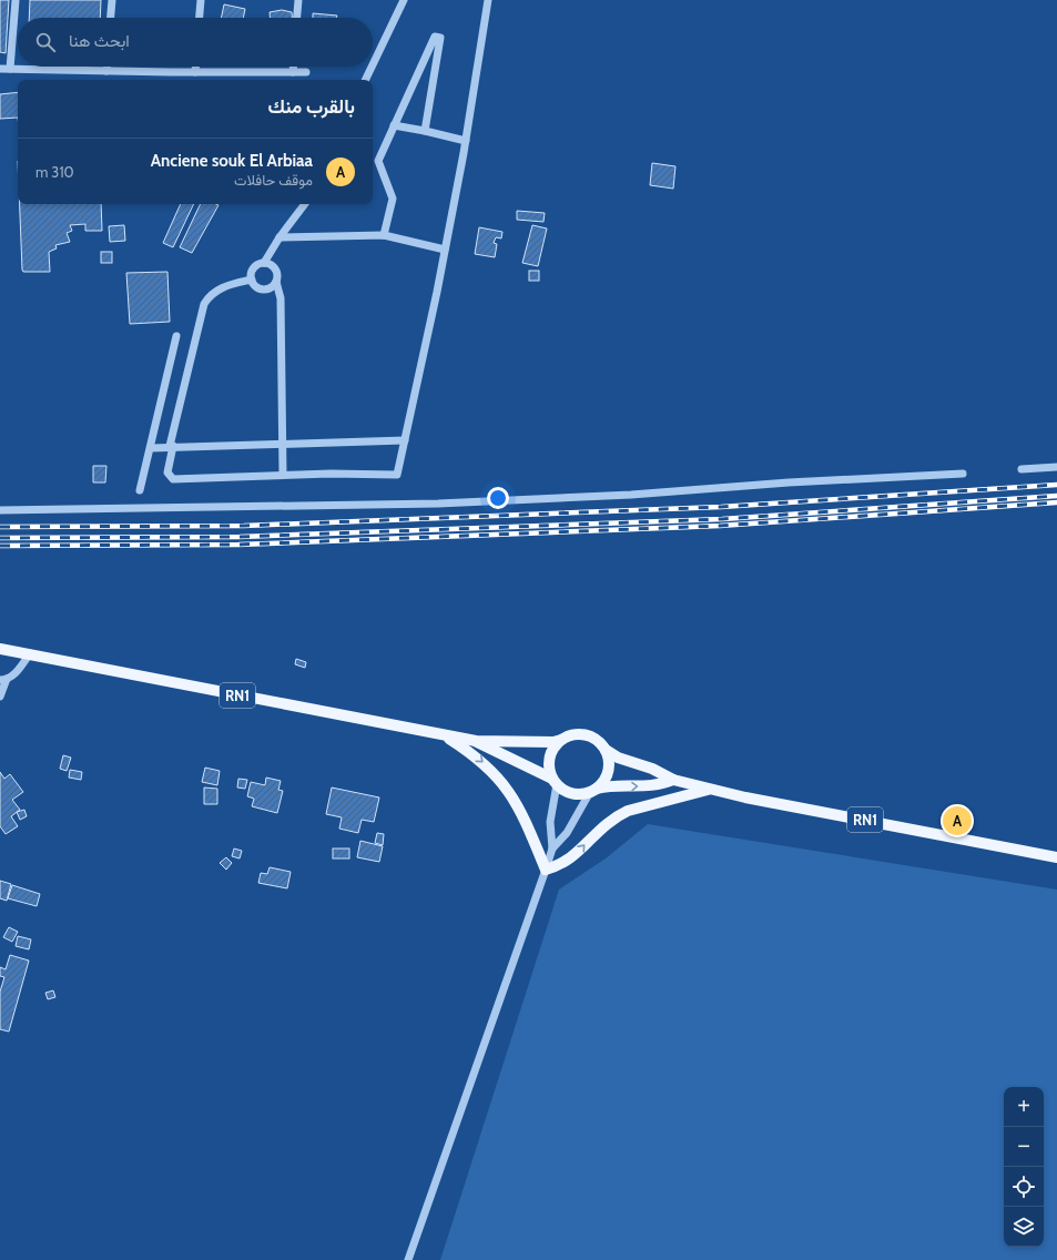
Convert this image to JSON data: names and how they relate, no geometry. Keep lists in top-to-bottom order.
{
  "streets": {
    "main road": ["RN1"]
  },
  "page": {
    "search": "ابحث هنا",
    "heading": "بالقرب منك",
    "list": [
      {
        "mark": "A",
        "name": "Anciene souk El Arbiaa",
        "note": "موقف حافلات",
        "value": "310 m"
      }
    ],
    "pins": "A",
    "map_buttons": ["+", "−"]
  }
}
